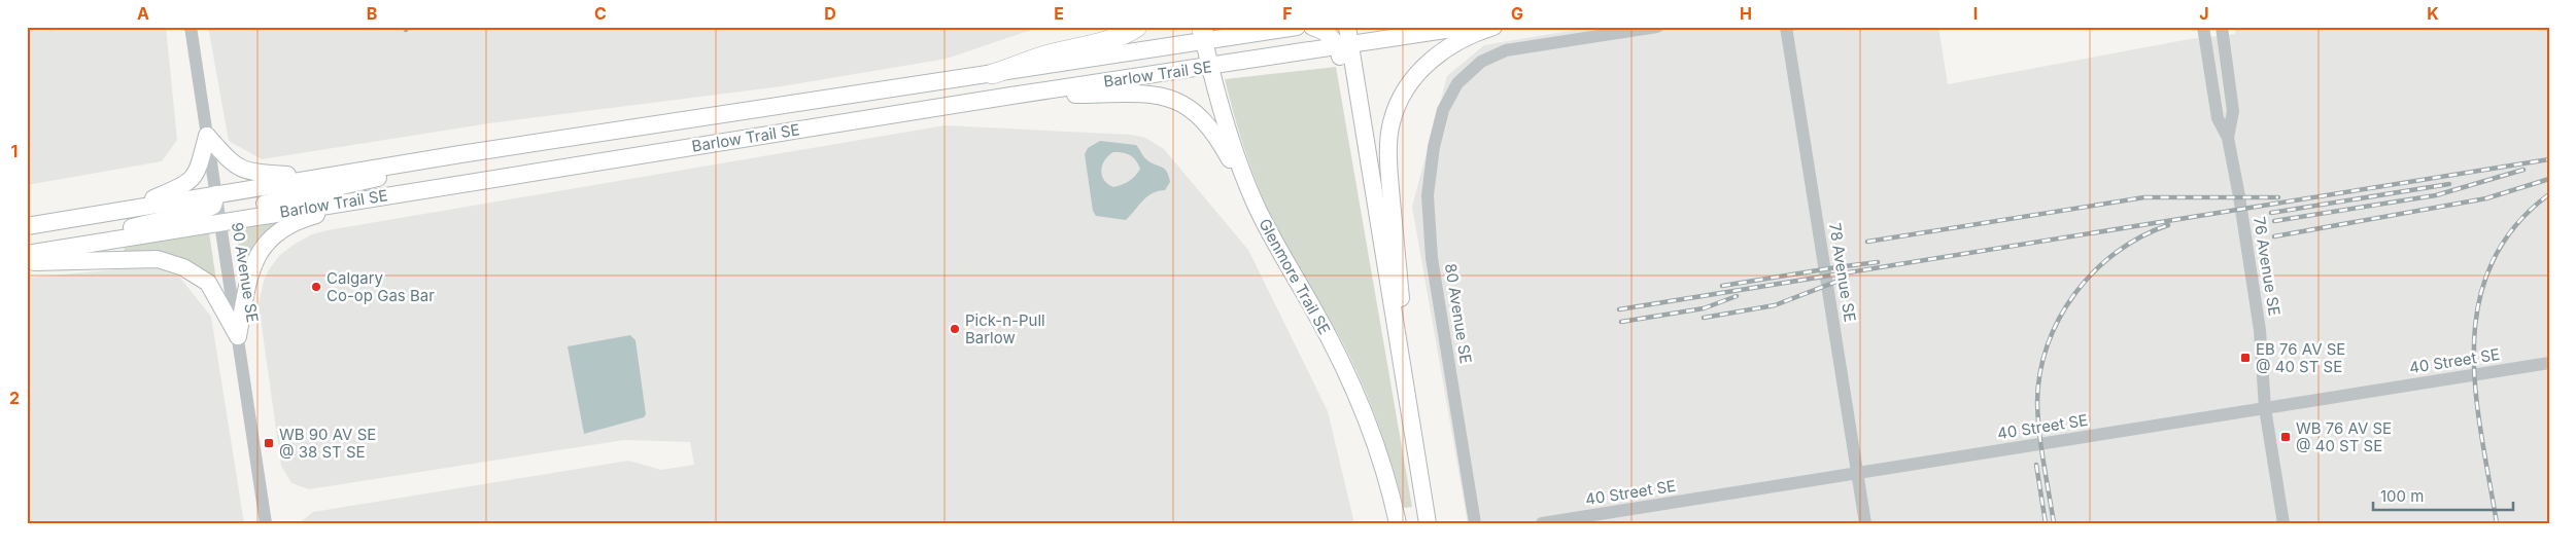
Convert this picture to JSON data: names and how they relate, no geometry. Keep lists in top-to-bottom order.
{
  "streets": {
    "main road": ["Barlow Trail SE", "Glenmore Trail SE"],
    "street": [
      "76 Avenue SE",
      "90 Avenue SE",
      "78 Avenue SE",
      "80 Avenue SE",
      "40 Street SE"
    ]
  },
  "crossings": [
    ["Barlow Trail SE", "90 Avenue SE"],
    ["Barlow Trail SE", "Glenmore Trail SE"],
    ["76 Avenue SE", "40 Street SE"],
    ["78 Avenue SE", "40 Street SE"]
  ],
  "places": {
    "other": ["Calgary Co-op Gas Bar", "Pick-n-Pull Barlow"],
    "transit": ["EB 76 AV SE @ 40 ST SE", "WB 76 AV SE @ 40 ST SE", "WB 90 AV SE @ 38 ST SE"]
  },
  "scale_bar": "100 m",
  "grid": {
    "columns": [
      "A",
      "B",
      "C",
      "D",
      "E",
      "F",
      "G",
      "H",
      "I",
      "J",
      "K"
    ],
    "rows": ["1", "2"]
  }
}
